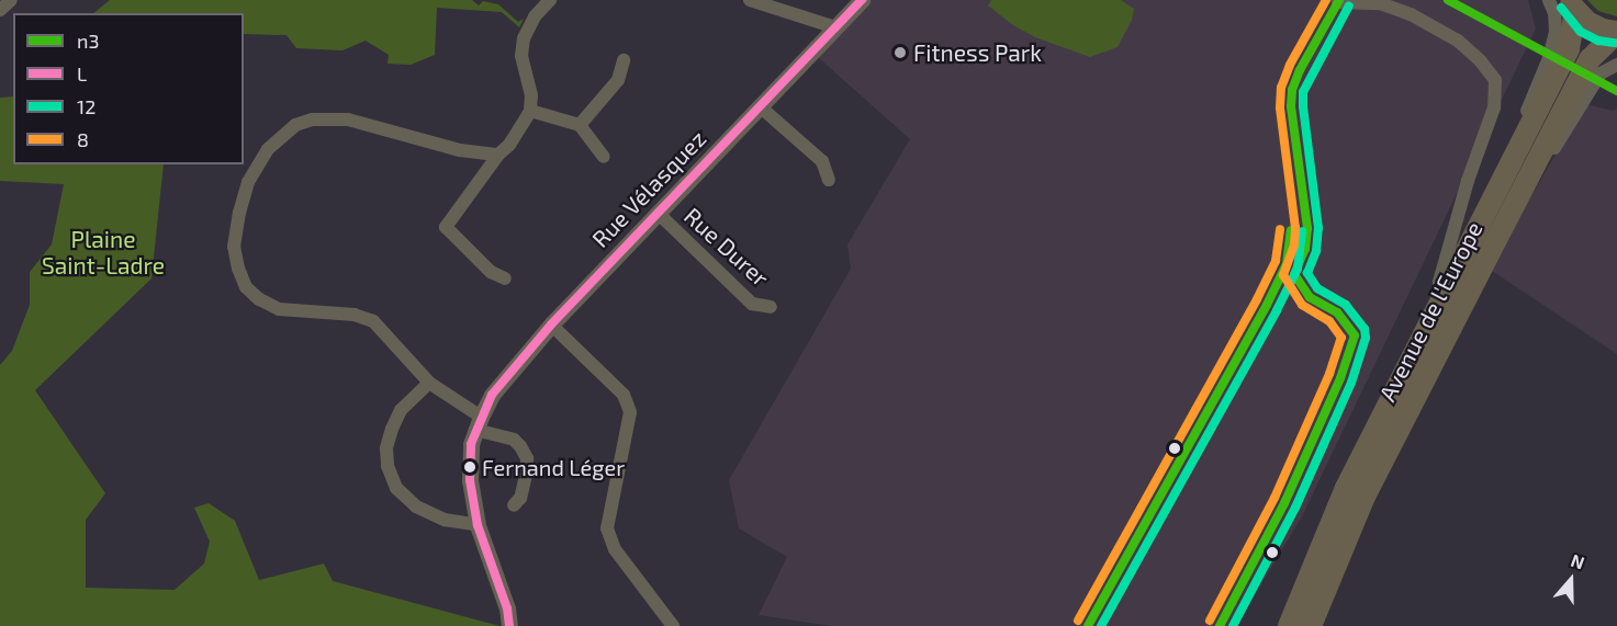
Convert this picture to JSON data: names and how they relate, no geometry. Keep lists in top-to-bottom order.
{
  "streets": {
    "main road": ["Avenue de l'Europe"],
    "street": ["Rue Vélasquez", "Rue Durer"]
  },
  "crossings": [
    ["Rue Vélasquez", "Rue Durer"]
  ],
  "parks": ["Plaine Saint-Ladre"],
  "places": ["Fitness Park", "Fernand Léger"],
  "lines": [
    "transit line n3",
    "transit line L",
    "transit line 8",
    "transit line 12"
  ],
  "legend": [
    "n3",
    "L",
    "12",
    "8"
  ],
  "north": "top"
}
